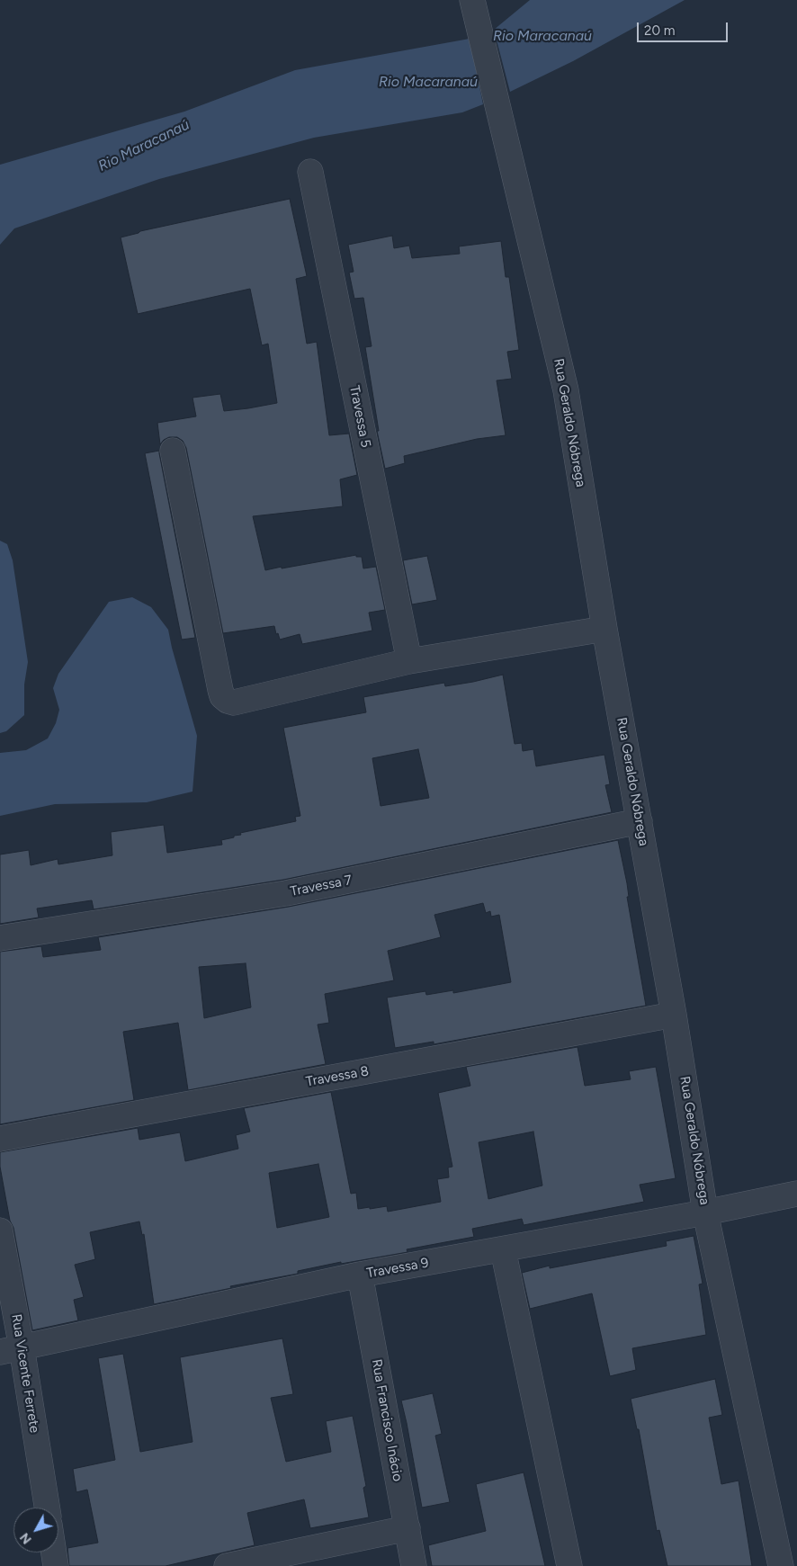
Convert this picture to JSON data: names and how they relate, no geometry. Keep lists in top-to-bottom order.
{
  "streets": {
    "street": [
      "Travessa 5",
      "Rua Geraldo Nóbrega",
      "Travessa 7",
      "Travessa 8",
      "Travessa 9",
      "Rua Vicente Ferrete",
      "Rua Francisco Inácio"
    ]
  },
  "crossings": [
    ["Rua Geraldo Nóbrega", "Travessa 7"],
    ["Rua Geraldo Nóbrega", "Travessa 8"],
    ["Rua Geraldo Nóbrega", "Travessa 9"],
    ["Travessa 9", "Rua Vicente Ferrete"],
    ["Travessa 9", "Rua Francisco Inácio"]
  ],
  "water": ["Rio Maracanaú", "Rio Macaranaú"],
  "scale_bar": "20 m",
  "north": "bottom left"
}
